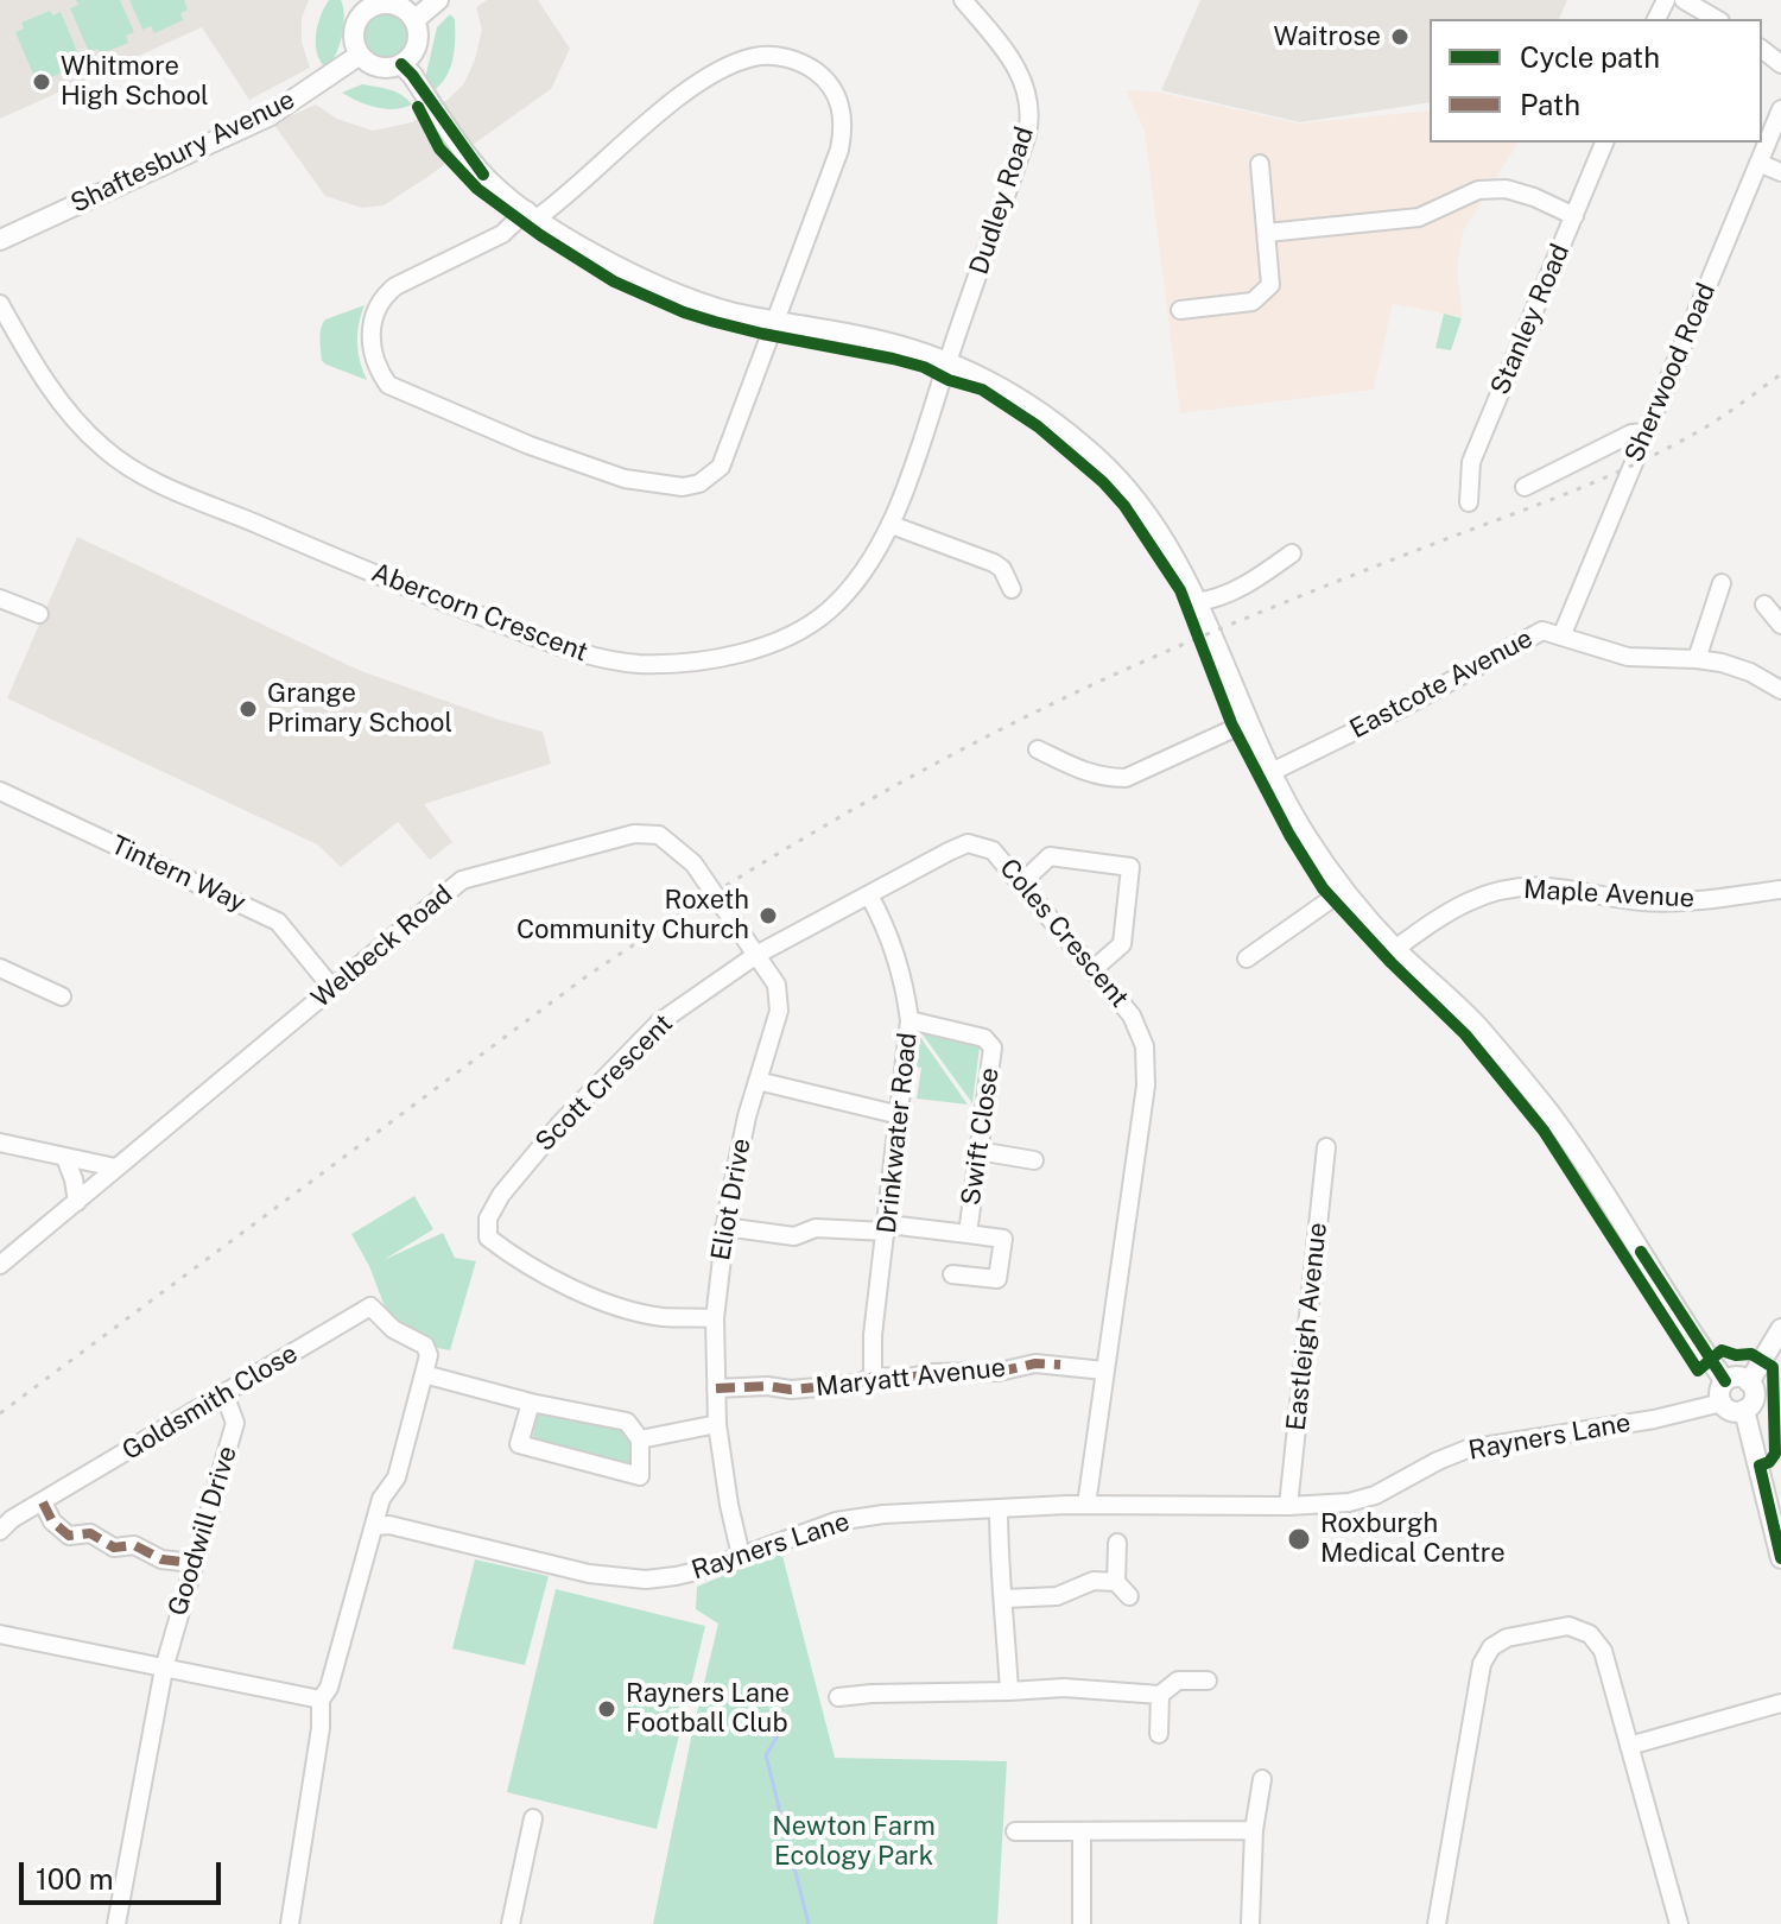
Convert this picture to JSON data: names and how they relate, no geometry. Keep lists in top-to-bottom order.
{
  "streets": {
    "street": [
      "Shaftesbury Avenue",
      "Dudley Road",
      "Stanley Road",
      "Sherwood Road",
      "Abercorn Crescent",
      "Eastcote Avenue",
      "Tintern Way",
      "Maple Avenue",
      "Coles Crescent",
      "Welbeck Road",
      "Scott Crescent",
      "Drinkwater Road",
      "Swift Close",
      "Eliot Drive",
      "Eastleigh Avenue",
      "Maryatt Avenue",
      "Goldsmith Close",
      "Rayners Lane",
      "Goodwill Drive"
    ]
  },
  "crossings": [
    ["Dudley Road", "Abercorn Crescent"],
    ["Sherwood Road", "Eastcote Avenue"],
    ["Tintern Way", "Welbeck Road"],
    ["Coles Crescent", "Welbeck Road"],
    ["Coles Crescent", "Scott Crescent"],
    ["Coles Crescent", "Drinkwater Road"],
    ["Coles Crescent", "Eliot Drive"],
    ["Coles Crescent", "Maryatt Avenue"],
    ["Coles Crescent", "Rayners Lane"],
    ["Welbeck Road", "Scott Crescent"],
    ["Welbeck Road", "Eliot Drive"],
    ["Scott Crescent", "Eliot Drive"],
    ["Drinkwater Road", "Swift Close"],
    ["Drinkwater Road", "Maryatt Avenue"],
    ["Swift Close", "Eliot Drive"],
    ["Eliot Drive", "Maryatt Avenue"],
    ["Eliot Drive", "Rayners Lane"],
    ["Eastleigh Avenue", "Rayners Lane"],
    ["Goldsmith Close", "Goodwill Drive"]
  ],
  "parks": ["Newton Farm Ecology Park"],
  "places": [
    "Waitrose",
    "Whitmore High School",
    "Grange Primary School",
    "Roxeth Community Church",
    "Roxburgh Medical Centre",
    "Rayners Lane Football Club"
  ],
  "legend": ["Cycle path", "Path"],
  "scale_bar": "100 m"
}
